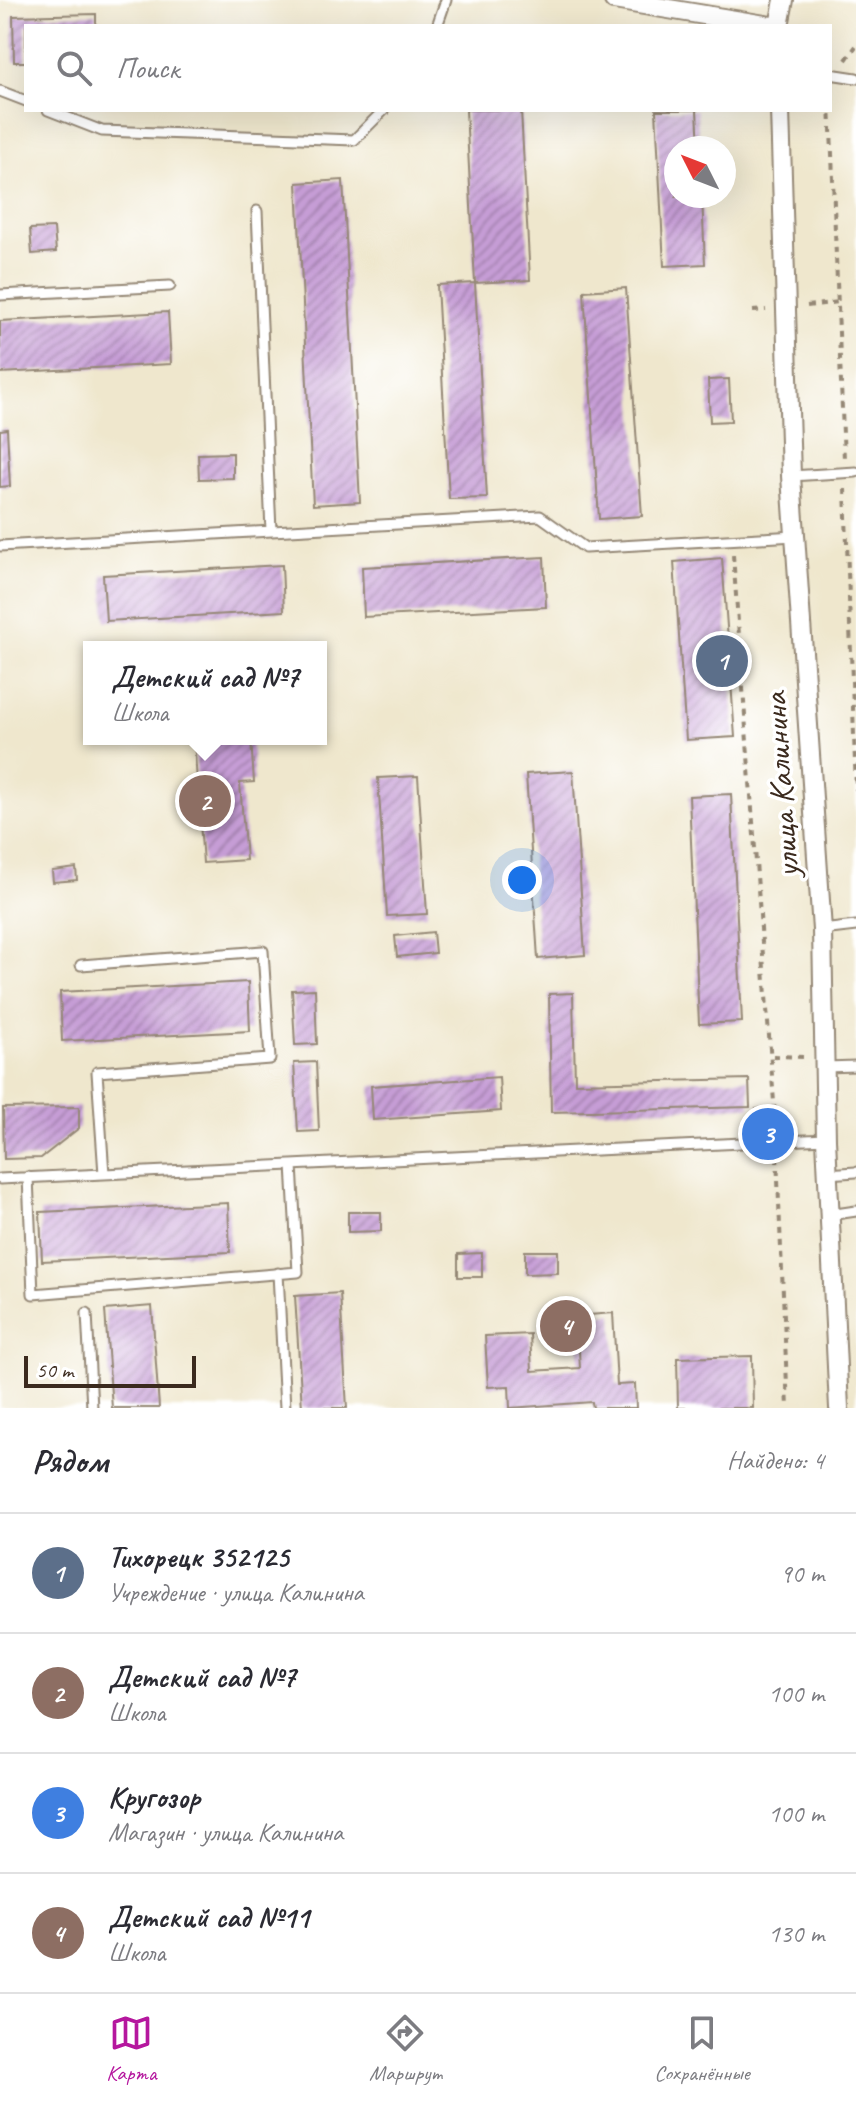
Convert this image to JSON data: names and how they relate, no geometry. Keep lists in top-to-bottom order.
{
  "streets": {
    "street": ["улица Калинина"]
  },
  "scale_bar": "50 m",
  "north": "top left",
  "page": {
    "search": "Поиск",
    "pins": [
      "1",
      "2",
      "3",
      "4"
    ],
    "popup": ["Детский сад №7", "Школа"],
    "scale": "50 m",
    "heading": ["Рядом", "Найдено: 4"],
    "list": [
      {
        "mark": "1",
        "name": "Тихорецк 352125",
        "note": "Учреждение · улица Калинина",
        "value": "90 m"
      },
      {
        "mark": "2",
        "name": "Детский сад №7",
        "note": "Школа",
        "value": "100 m"
      },
      {
        "mark": "3",
        "name": "Кругозор",
        "note": "Магазин · улица Калинина",
        "value": "100 m"
      },
      {
        "mark": "4",
        "name": "Детский сад №11",
        "note": "Школа",
        "value": "130 m"
      }
    ],
    "nav": ["Карта", "Маршрут", "Сохранённые"]
  }
}
